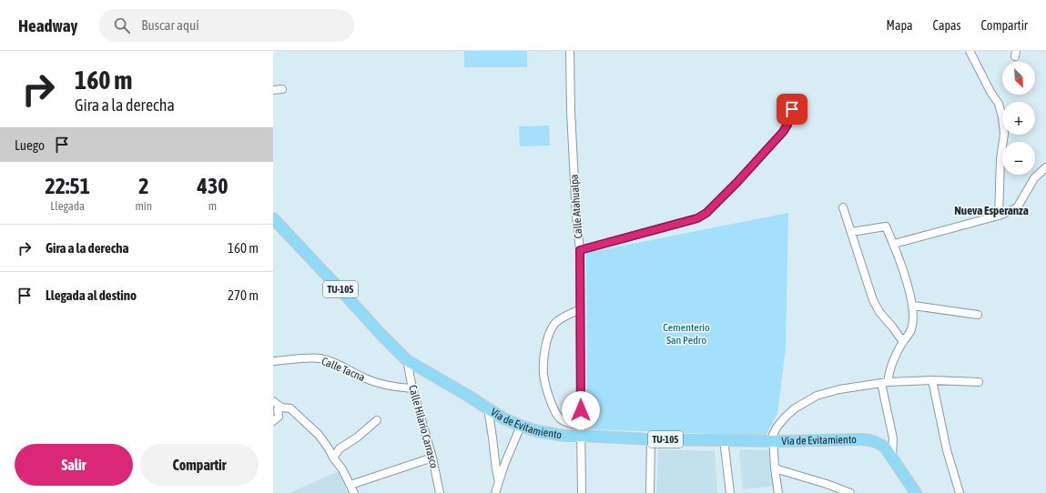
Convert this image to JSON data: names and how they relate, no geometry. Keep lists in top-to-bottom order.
{
  "streets": {
    "main road": ["TU-105", "Vía de Evitamiento"],
    "street": ["Calle Atahualpa", "Calle Tacna", "Calle Hilario Carrasco"]
  },
  "crossings": [
    ["Calle Atahualpa", "Vía de Evitamiento"],
    ["Calle Tacna", "Calle Hilario Carrasco"],
    ["Vía de Evitamiento", "Calle Hilario Carrasco"]
  ],
  "districts": ["Nueva Esperanza"],
  "parks": ["Cementerio San Pedro"],
  "north": "bottom right",
  "page": {
    "header": "Headway",
    "search": "Buscar aquí",
    "nav": ["Mapa", "Capas", "Compartir"],
    "turn": ["160 m", "Gira a la derecha"],
    "map_buttons": ["+", "−"],
    "then": "Luego",
    "eta": [
      "22:51",
      "Llegada",
      "2",
      "min",
      "430",
      "m"
    ],
    "list": [
      {
        "name": "Gira a la derecha",
        "value": "160 m"
      },
      {
        "name": "Llegada al destino",
        "value": "270 m"
      }
    ],
    "buttons": ["Salir", "Compartir"]
  }
}
